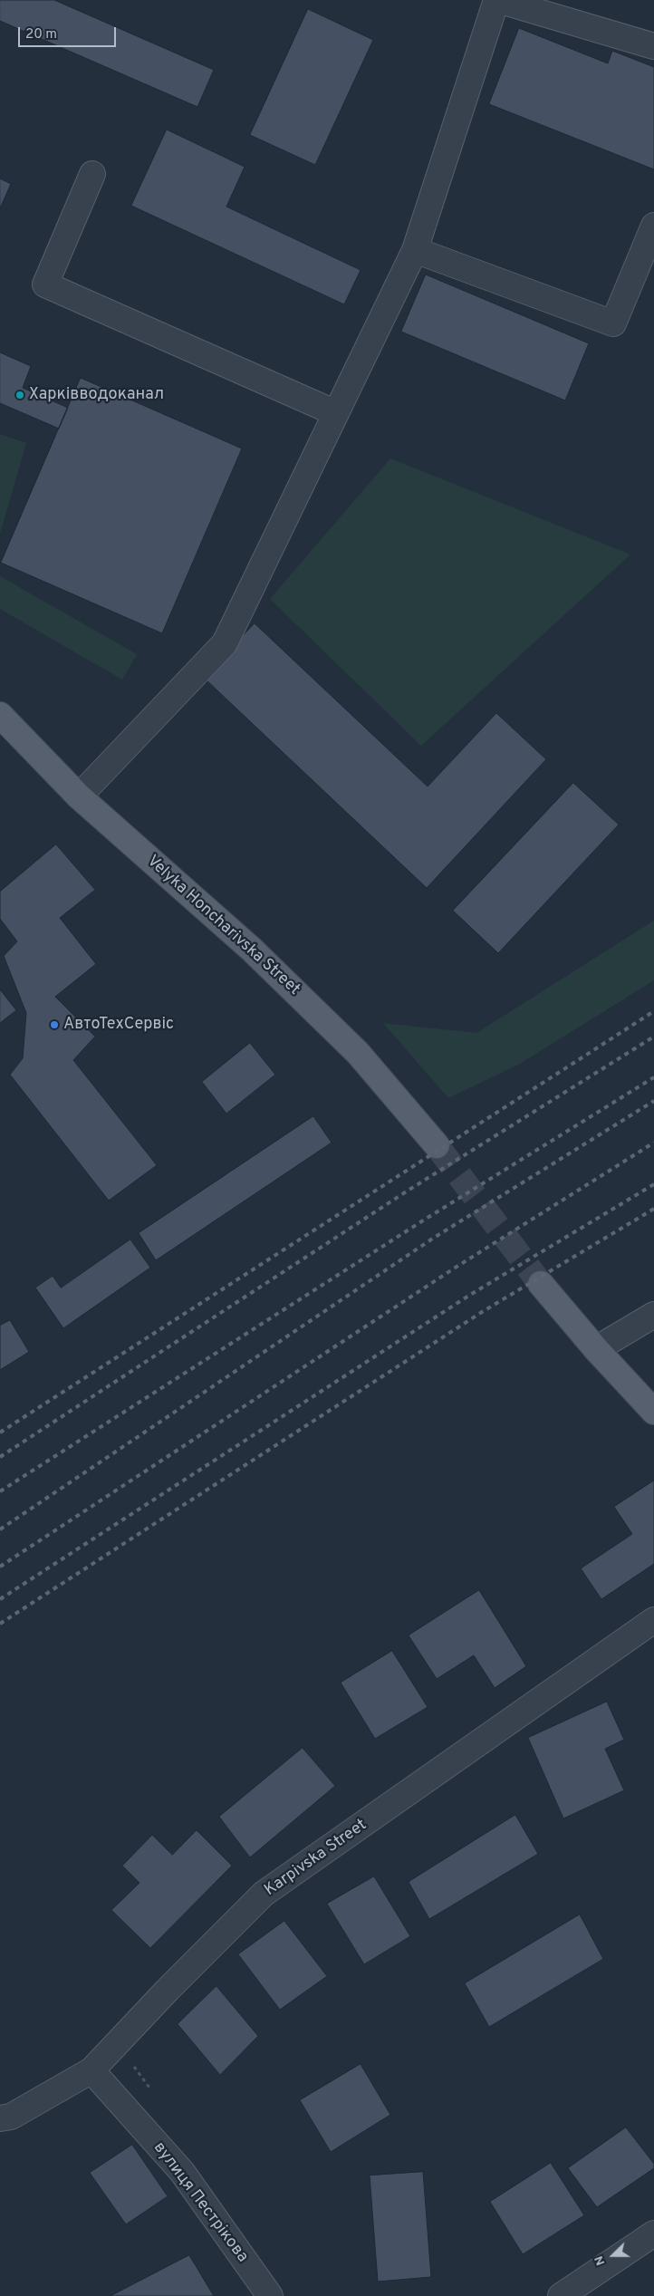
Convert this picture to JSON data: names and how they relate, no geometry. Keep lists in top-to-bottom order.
{
  "streets": {
    "main road": ["Velyka Honcharivska Street"],
    "street": ["Karpivska Street", "вулиця Пестрікова"]
  },
  "crossings": [
    ["Karpivska Street", "вулиця Пестрікова"]
  ],
  "places": ["Харківводоканал", "АвтоТехСервіс"],
  "scale_bar": "20 m",
  "north": "left"
}
